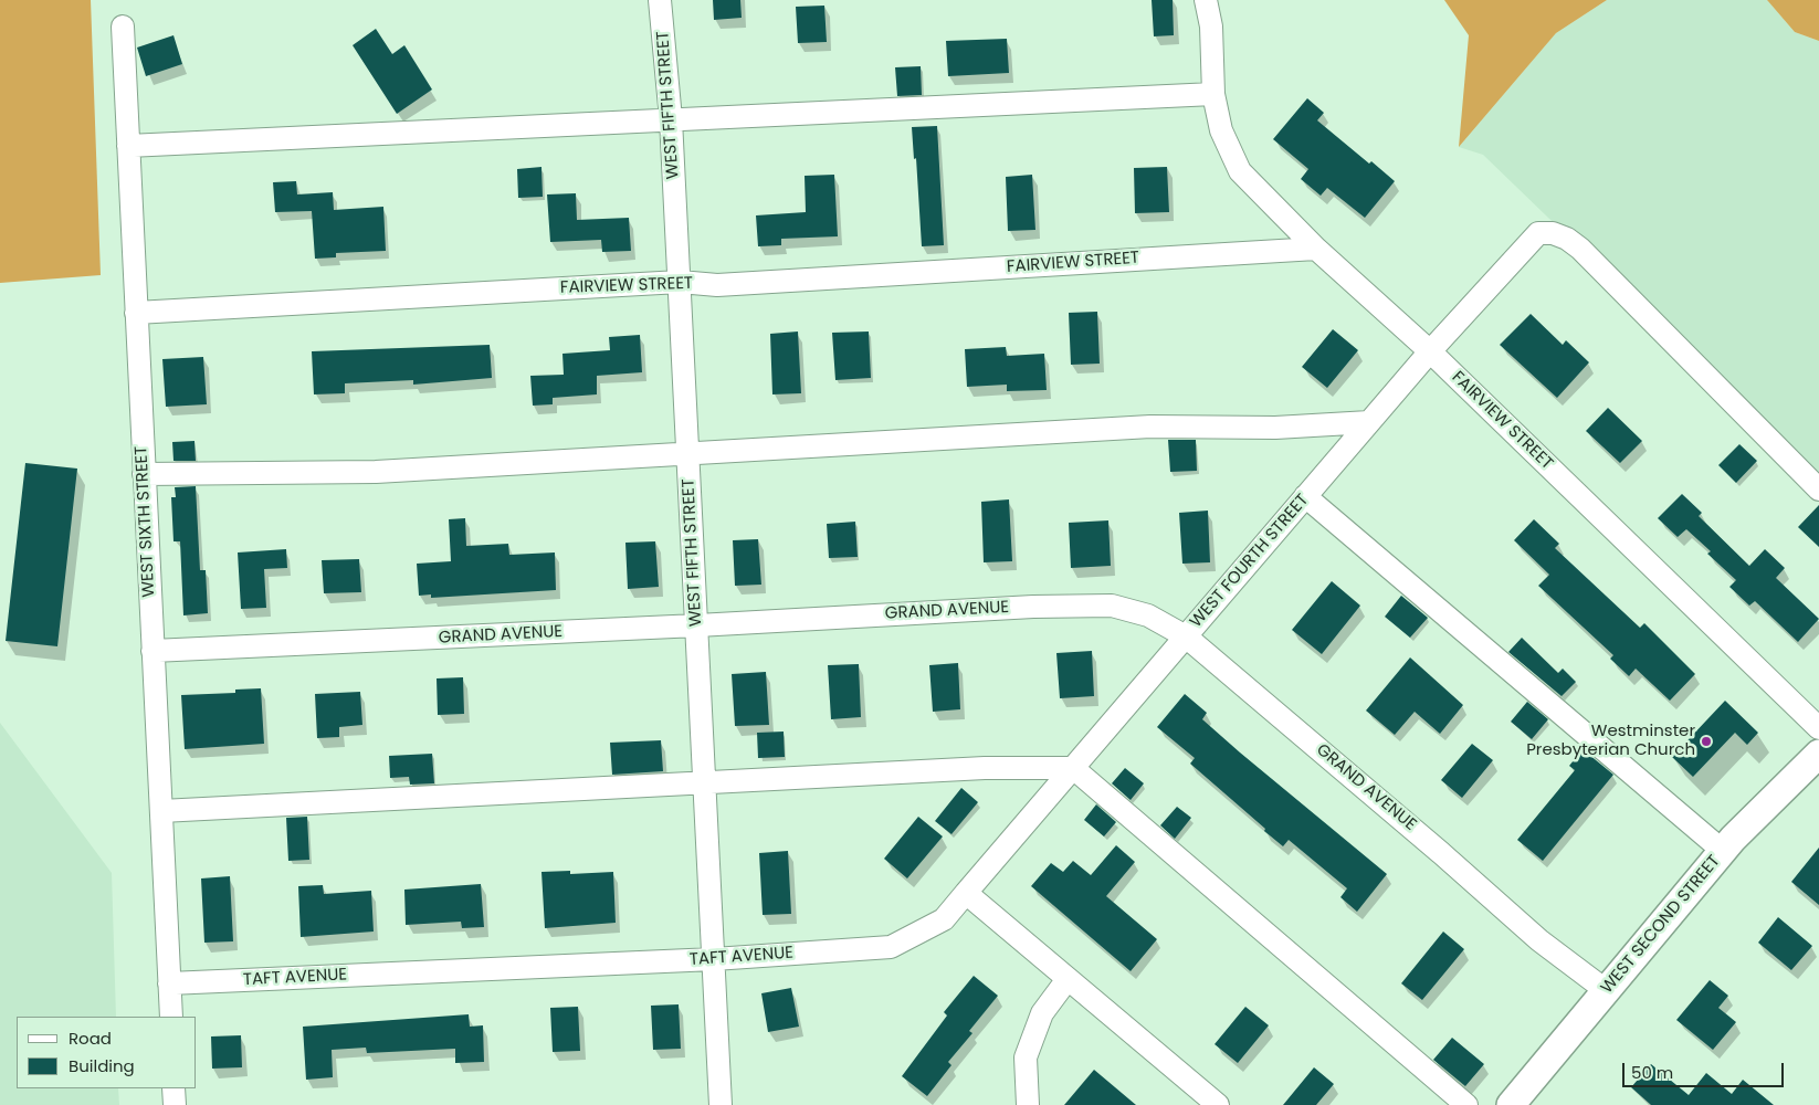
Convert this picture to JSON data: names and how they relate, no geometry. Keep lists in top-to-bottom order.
{
  "streets": {
    "main road": ["WEST SECOND STREET"],
    "street": [
      "WEST FIFTH STREET",
      "FAIRVIEW STREET",
      "WEST SIXTH STREET",
      "WEST FOURTH STREET",
      "GRAND AVENUE",
      "TAFT AVENUE"
    ]
  },
  "crossings": [
    ["WEST FIFTH STREET", "FAIRVIEW STREET"],
    ["WEST FIFTH STREET", "GRAND AVENUE"],
    ["WEST FIFTH STREET", "TAFT AVENUE"],
    ["FAIRVIEW STREET", "WEST SIXTH STREET"],
    ["FAIRVIEW STREET", "WEST FOURTH STREET"],
    ["WEST SIXTH STREET", "GRAND AVENUE"],
    ["WEST SIXTH STREET", "TAFT AVENUE"],
    ["WEST FOURTH STREET", "GRAND AVENUE"],
    ["WEST FOURTH STREET", "TAFT AVENUE"],
    ["GRAND AVENUE", "WEST SECOND STREET"]
  ],
  "places": ["Westminster Presbyterian Church"],
  "legend": ["Road", "Building"],
  "scale_bar": "50 m"
}
